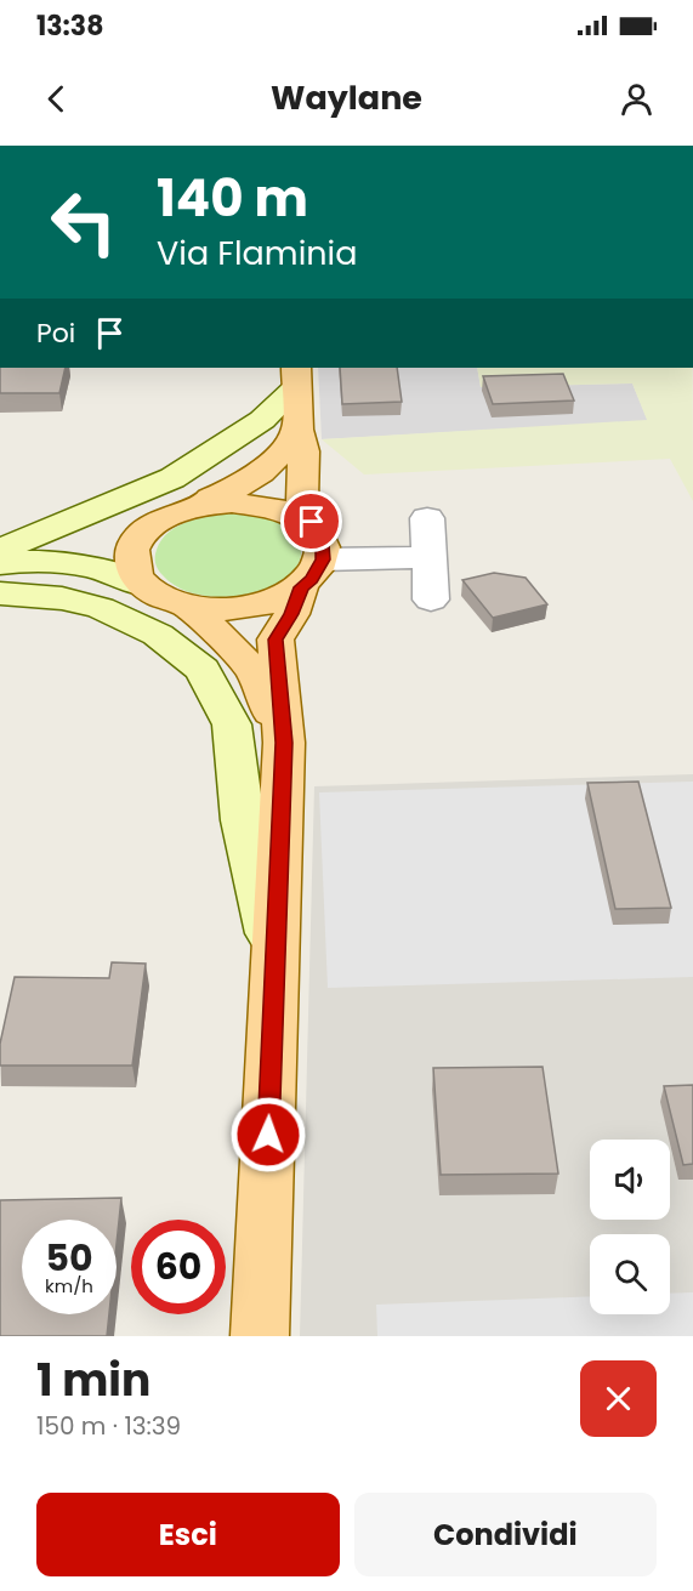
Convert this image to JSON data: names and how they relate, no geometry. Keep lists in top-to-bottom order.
{
  "page": {
    "status": "13:38",
    "header": "Waylane",
    "turn": ["140 m", "Via Flaminia"],
    "then": "Poi",
    "speed": "50 km/h",
    "limit": "60",
    "heading": ["1 min", "150 m · 13:39"],
    "buttons": ["Esci", "Condividi"]
  }
}
